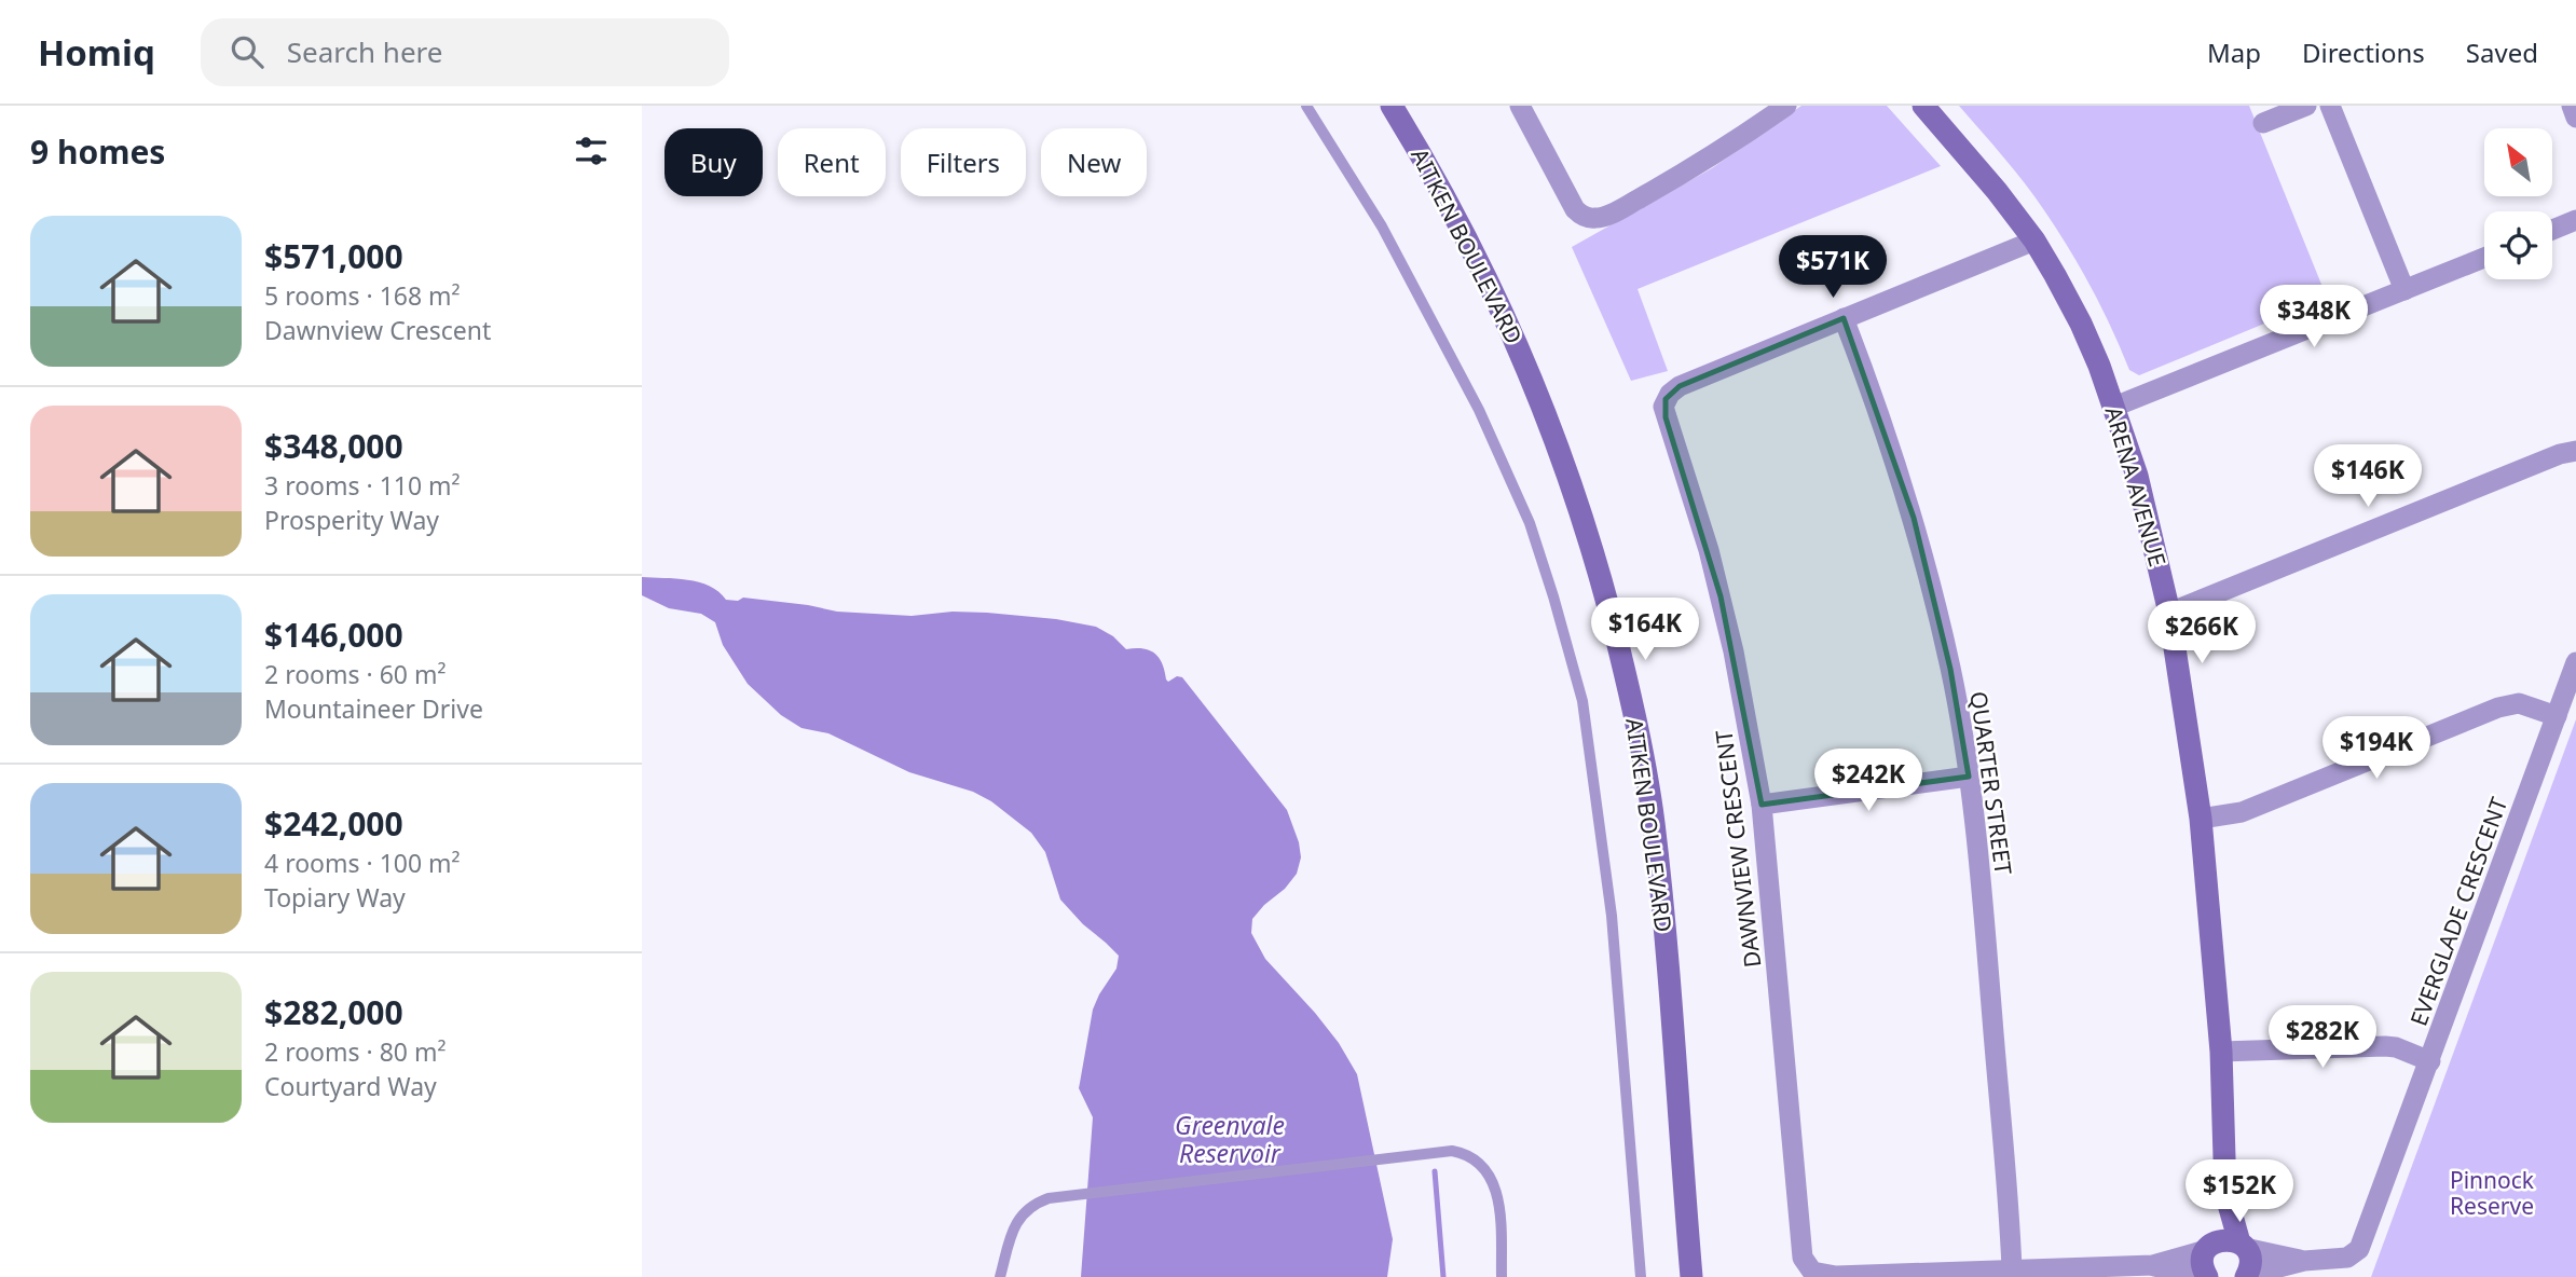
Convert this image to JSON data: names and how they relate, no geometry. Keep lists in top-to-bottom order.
{
  "streets": {
    "street": [
      "AITKEN BOULEVARD",
      "ARENA AVENUE",
      "QUARTER STREET",
      "DAWNVIEW CRESCENT",
      "EVERGLADE CRESCENT"
    ]
  },
  "crossings": [
    ["ARENA AVENUE", "DAWNVIEW CRESCENT"],
    ["ARENA AVENUE", "EVERGLADE CRESCENT"],
    ["QUARTER STREET", "DAWNVIEW CRESCENT"]
  ],
  "water": ["Greenvale Reservoir"],
  "parks": ["Pinnock Reserve"],
  "north": "top left",
  "page": {
    "header": "Homiq",
    "search": "Search here",
    "nav": ["Map", "Directions", "Saved"],
    "heading": "9 homes",
    "chip": [
      "Buy",
      "Rent",
      "Filters",
      "New"
    ],
    "list": [
      {
        "name": "$571,000",
        "note": "5 rooms · 168 m² · Dawnview Crescent"
      },
      {
        "name": "$348,000",
        "note": "3 rooms · 110 m² · Prosperity Way"
      },
      {
        "name": "$146,000",
        "note": "2 rooms · 60 m² · Mountaineer Drive"
      },
      {
        "name": "$242,000",
        "note": "4 rooms · 100 m² · Topiary Way"
      },
      {
        "name": "$282,000",
        "note": "2 rooms · 80 m² · Courtyard Way"
      }
    ],
    "price": [
      "$571K",
      "$348K",
      "$146K",
      "$164K",
      "$266K",
      "$194K",
      "$242K",
      "$282K",
      "$152K"
    ]
  }
}
